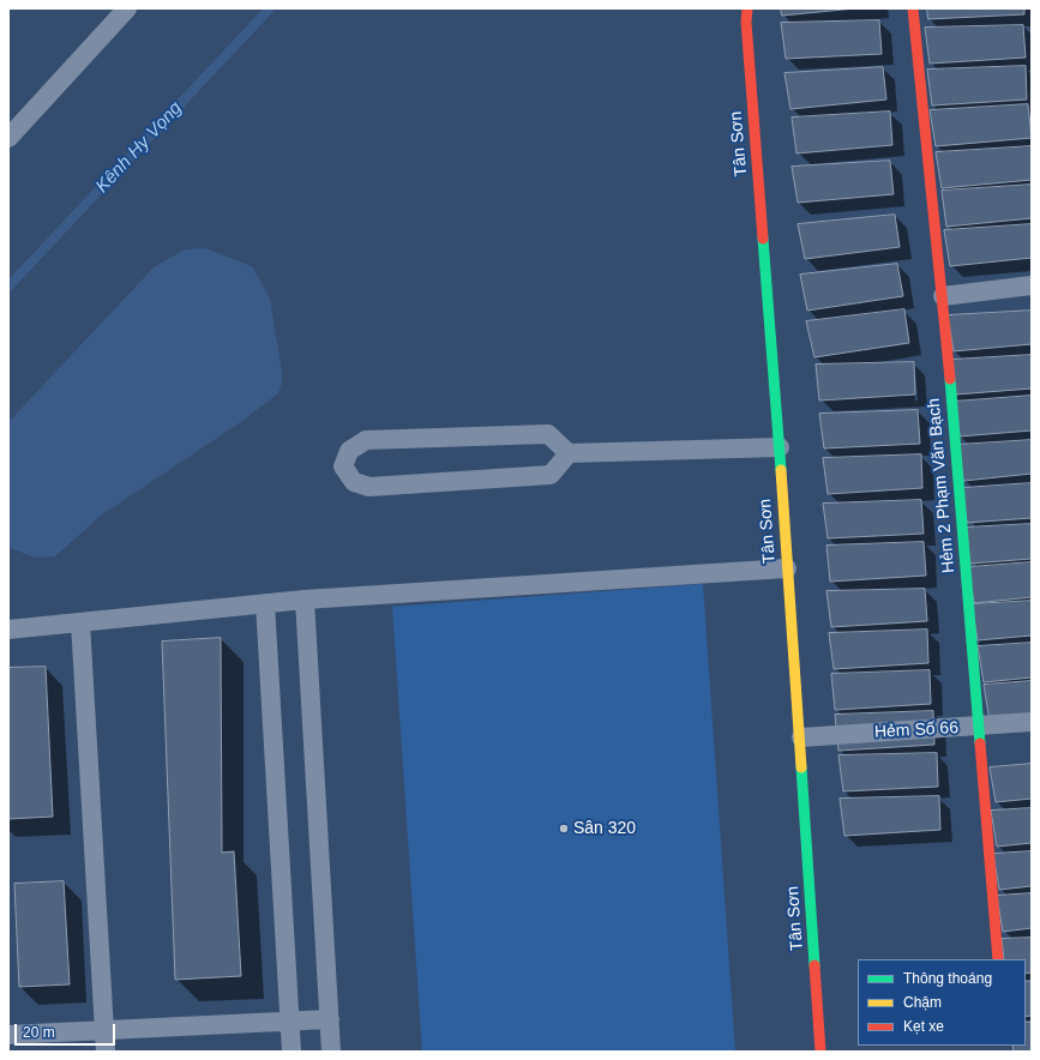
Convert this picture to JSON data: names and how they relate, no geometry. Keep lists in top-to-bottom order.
{
  "streets": {
    "street": ["Tân Sơn", "Hẻm 2 Phạm Văn Bạch"],
    "lane": ["Hẻm Số 66"]
  },
  "crossings": [
    ["Tân Sơn", "Hẻm Số 66"],
    ["Hẻm 2 Phạm Văn Bạch", "Hẻm Số 66"]
  ],
  "water": ["Kênh Hy Vọng"],
  "places": ["Sân 320"],
  "legend": ["Thông thoáng", "Chậm", "Kẹt xe"],
  "scale_bar": "20 m"
}
